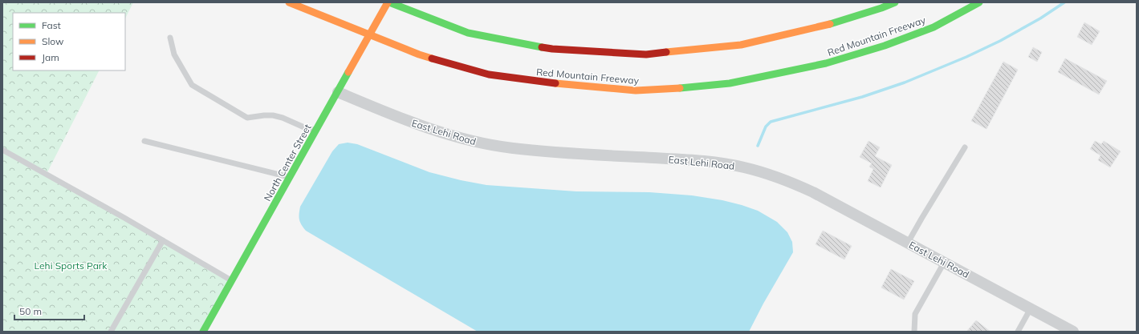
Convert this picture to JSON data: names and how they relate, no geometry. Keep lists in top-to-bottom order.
{
  "streets": {
    "main road": ["Red Mountain Freeway", "North Center Street"],
    "street": ["East Lehi Road"]
  },
  "crossings": [
    ["East Lehi Road", "North Center Street"]
  ],
  "parks": ["Lehi Sports Park"],
  "legend": ["Fast", "Slow", "Jam"],
  "scale_bar": "50 m"
}
